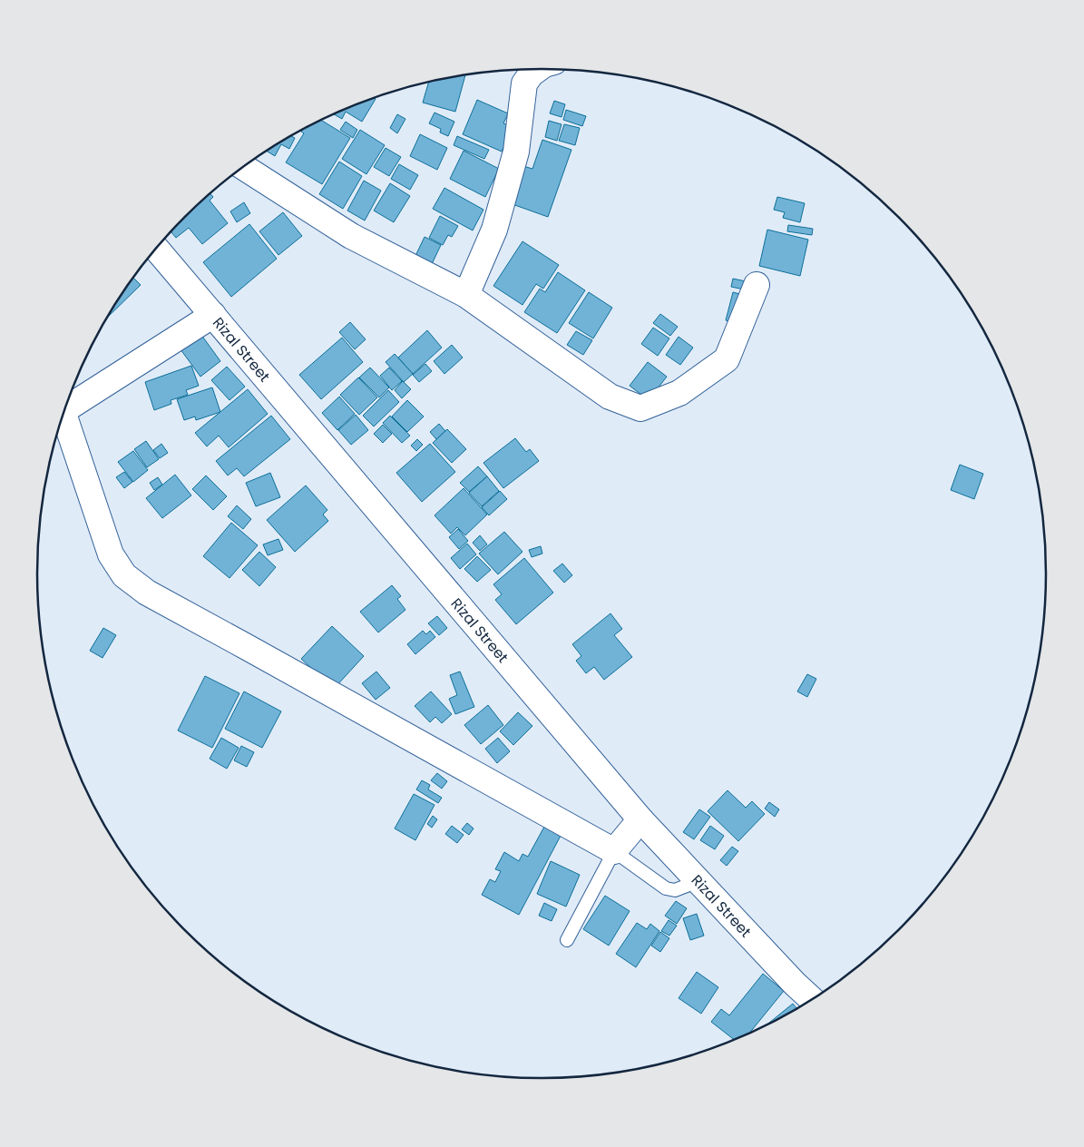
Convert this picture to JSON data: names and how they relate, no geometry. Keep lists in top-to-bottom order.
{
  "streets": {
    "street": ["Rizal Street"]
  }
}
